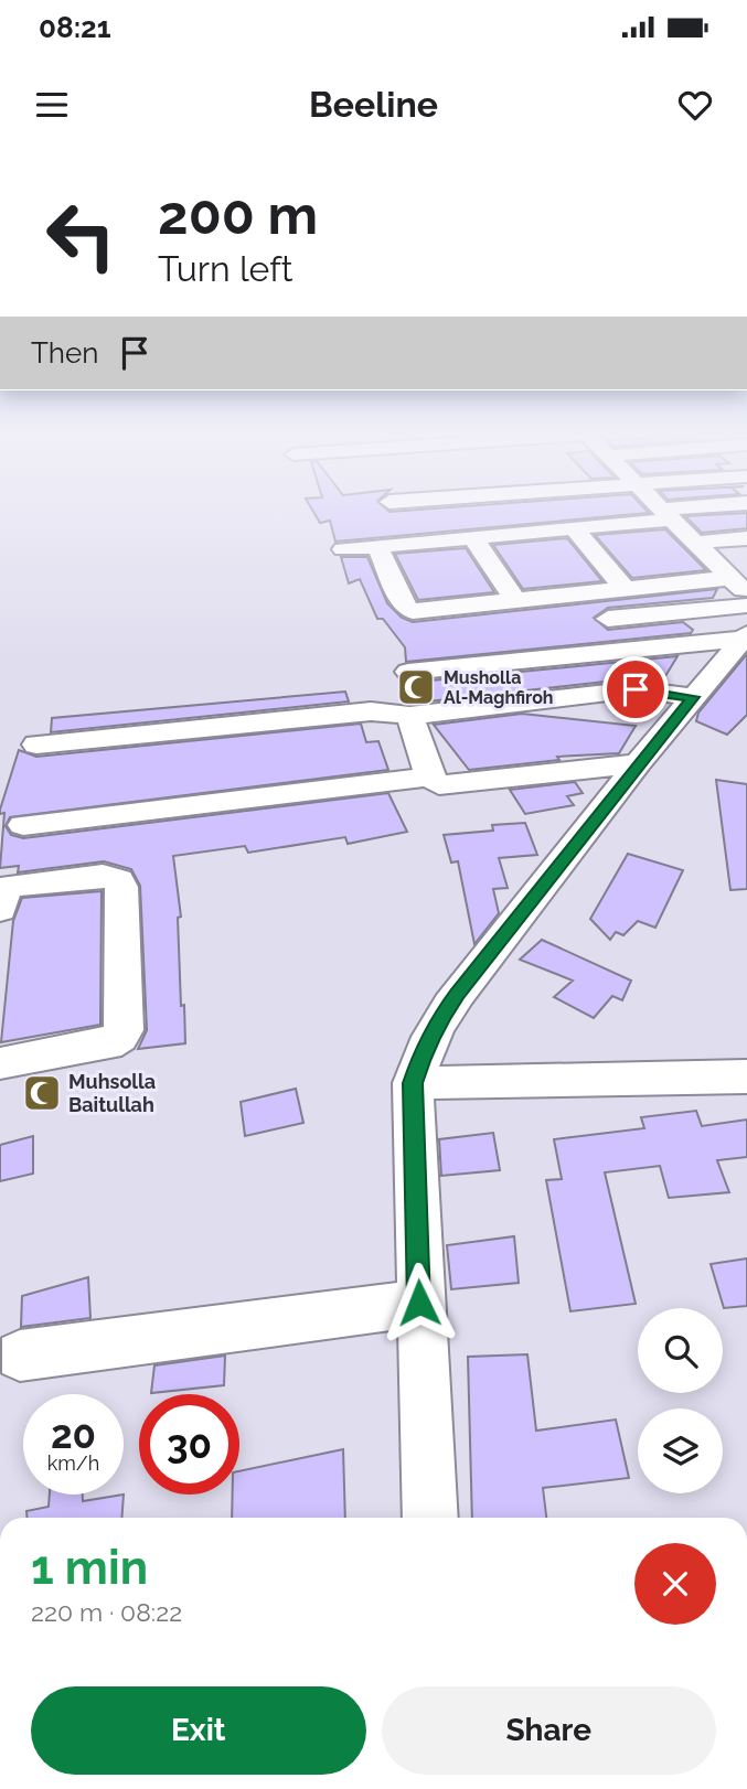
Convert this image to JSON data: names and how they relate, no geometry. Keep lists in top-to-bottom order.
{
  "places": {
    "mosque": ["Musholla Al-Maghfiroh", "Muhsolla Baitullah"]
  },
  "page": {
    "status": "08:21",
    "header": "Beeline",
    "turn": ["200 m", "Turn left"],
    "then": "Then",
    "speed": "20 km/h",
    "limit": "30",
    "heading": ["1 min", "220 m · 08:22"],
    "buttons": ["Exit", "Share"]
  }
}
